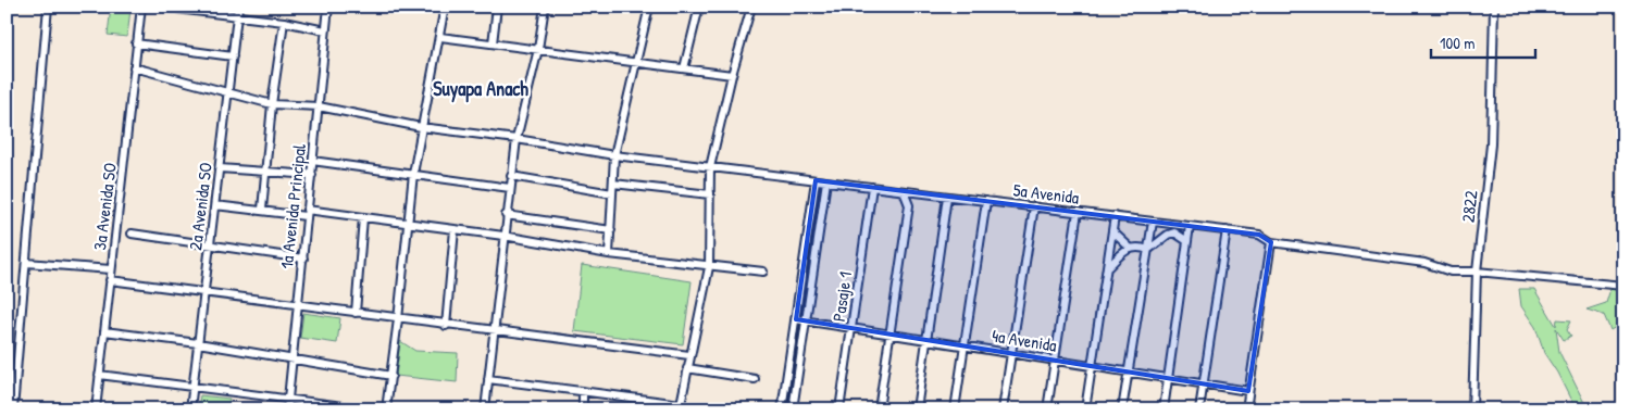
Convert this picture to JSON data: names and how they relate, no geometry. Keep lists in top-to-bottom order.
{
  "streets": {
    "street": [
      "5a Avenida",
      "3a Avenida SO",
      "2a Avenida SO",
      "1a Avenida Principal",
      "2822",
      "Pasaje 1",
      "4a Avenida"
    ]
  },
  "crossings": [
    ["5a Avenida", "3a Avenida SO"],
    ["5a Avenida", "2a Avenida SO"],
    ["5a Avenida", "1a Avenida Principal"],
    ["5a Avenida", "2822"],
    ["5a Avenida", "Pasaje 1"],
    ["Pasaje 1", "4a Avenida"]
  ],
  "districts": ["Suyapa Anach"],
  "scale_bar": "100 m"
}
